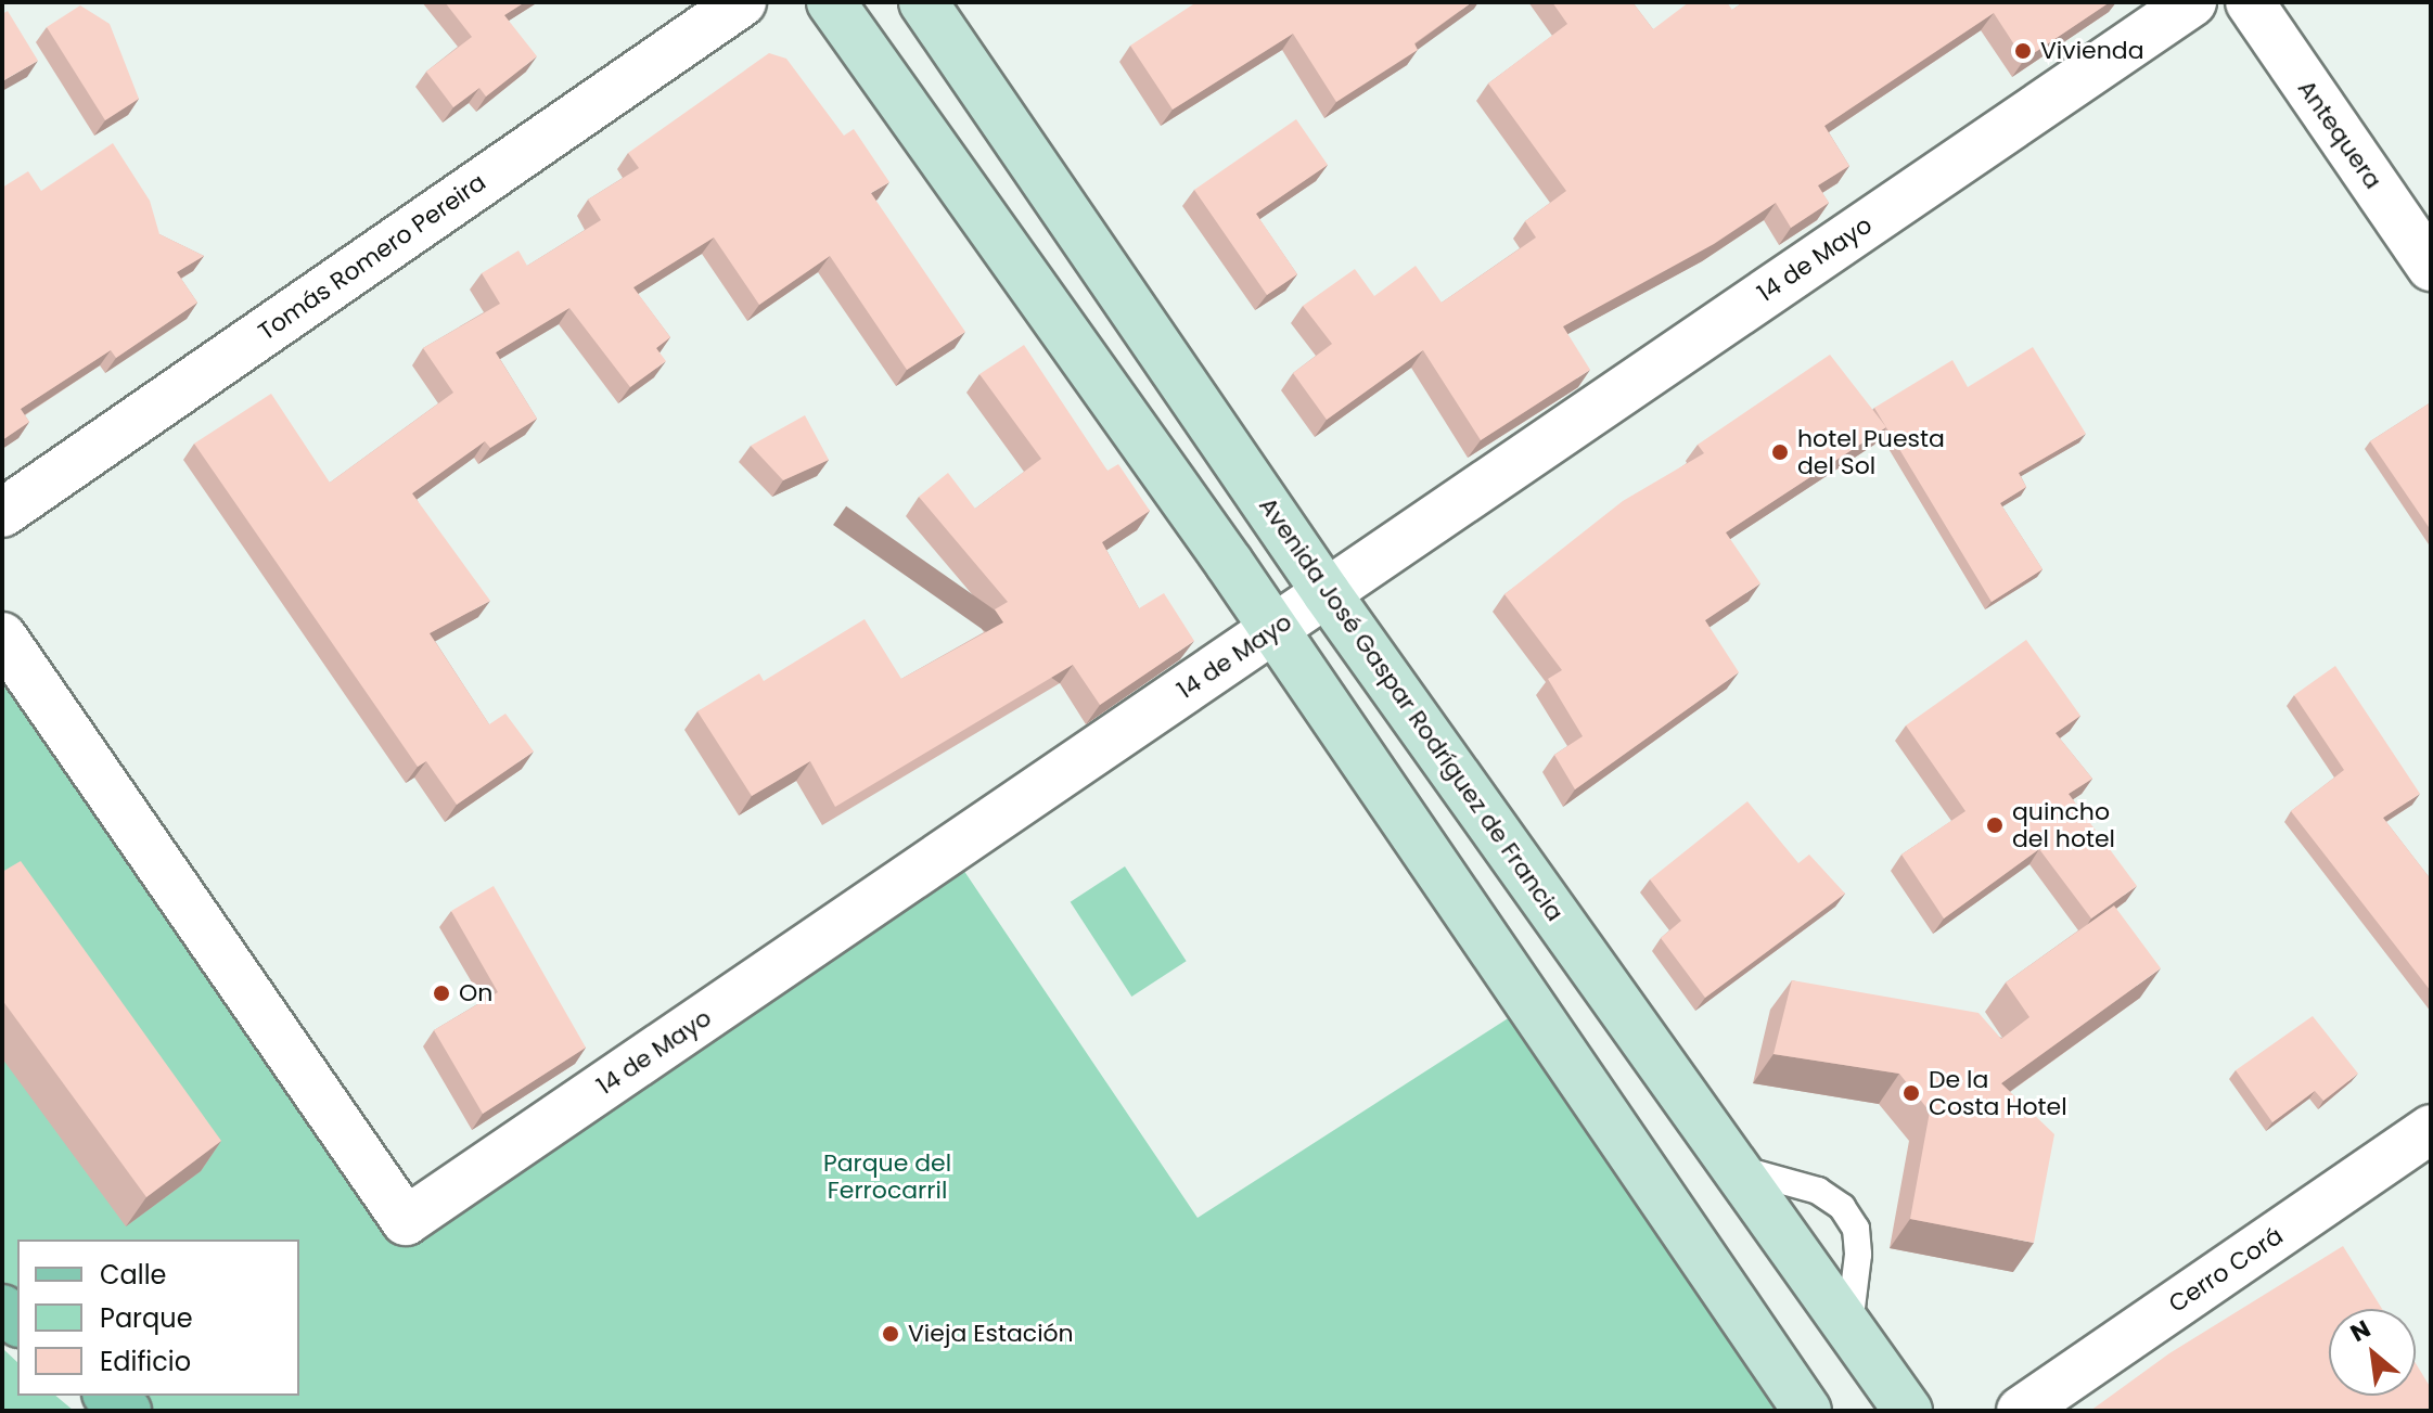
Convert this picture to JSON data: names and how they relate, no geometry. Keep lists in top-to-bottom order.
{
  "streets": {
    "main road": ["Avenida José Gaspar Rodríguez de Francia"],
    "street": [
      "Antequera",
      "Tomás Romero Pereira",
      "14 de Mayo",
      "Cerro Corá"
    ]
  },
  "crossings": [
    ["14 de Mayo", "Avenida José Gaspar Rodríguez de Francia"]
  ],
  "parks": ["Parque del Ferrocarril"],
  "places": [
    "Vivienda",
    "hotel Puesta del Sol",
    "quincho del hotel",
    "On",
    "De la Costa Hotel",
    "Vieja Estación"
  ],
  "legend": ["Calle", "Parque", "Edificio"],
  "north": "top left"
}
